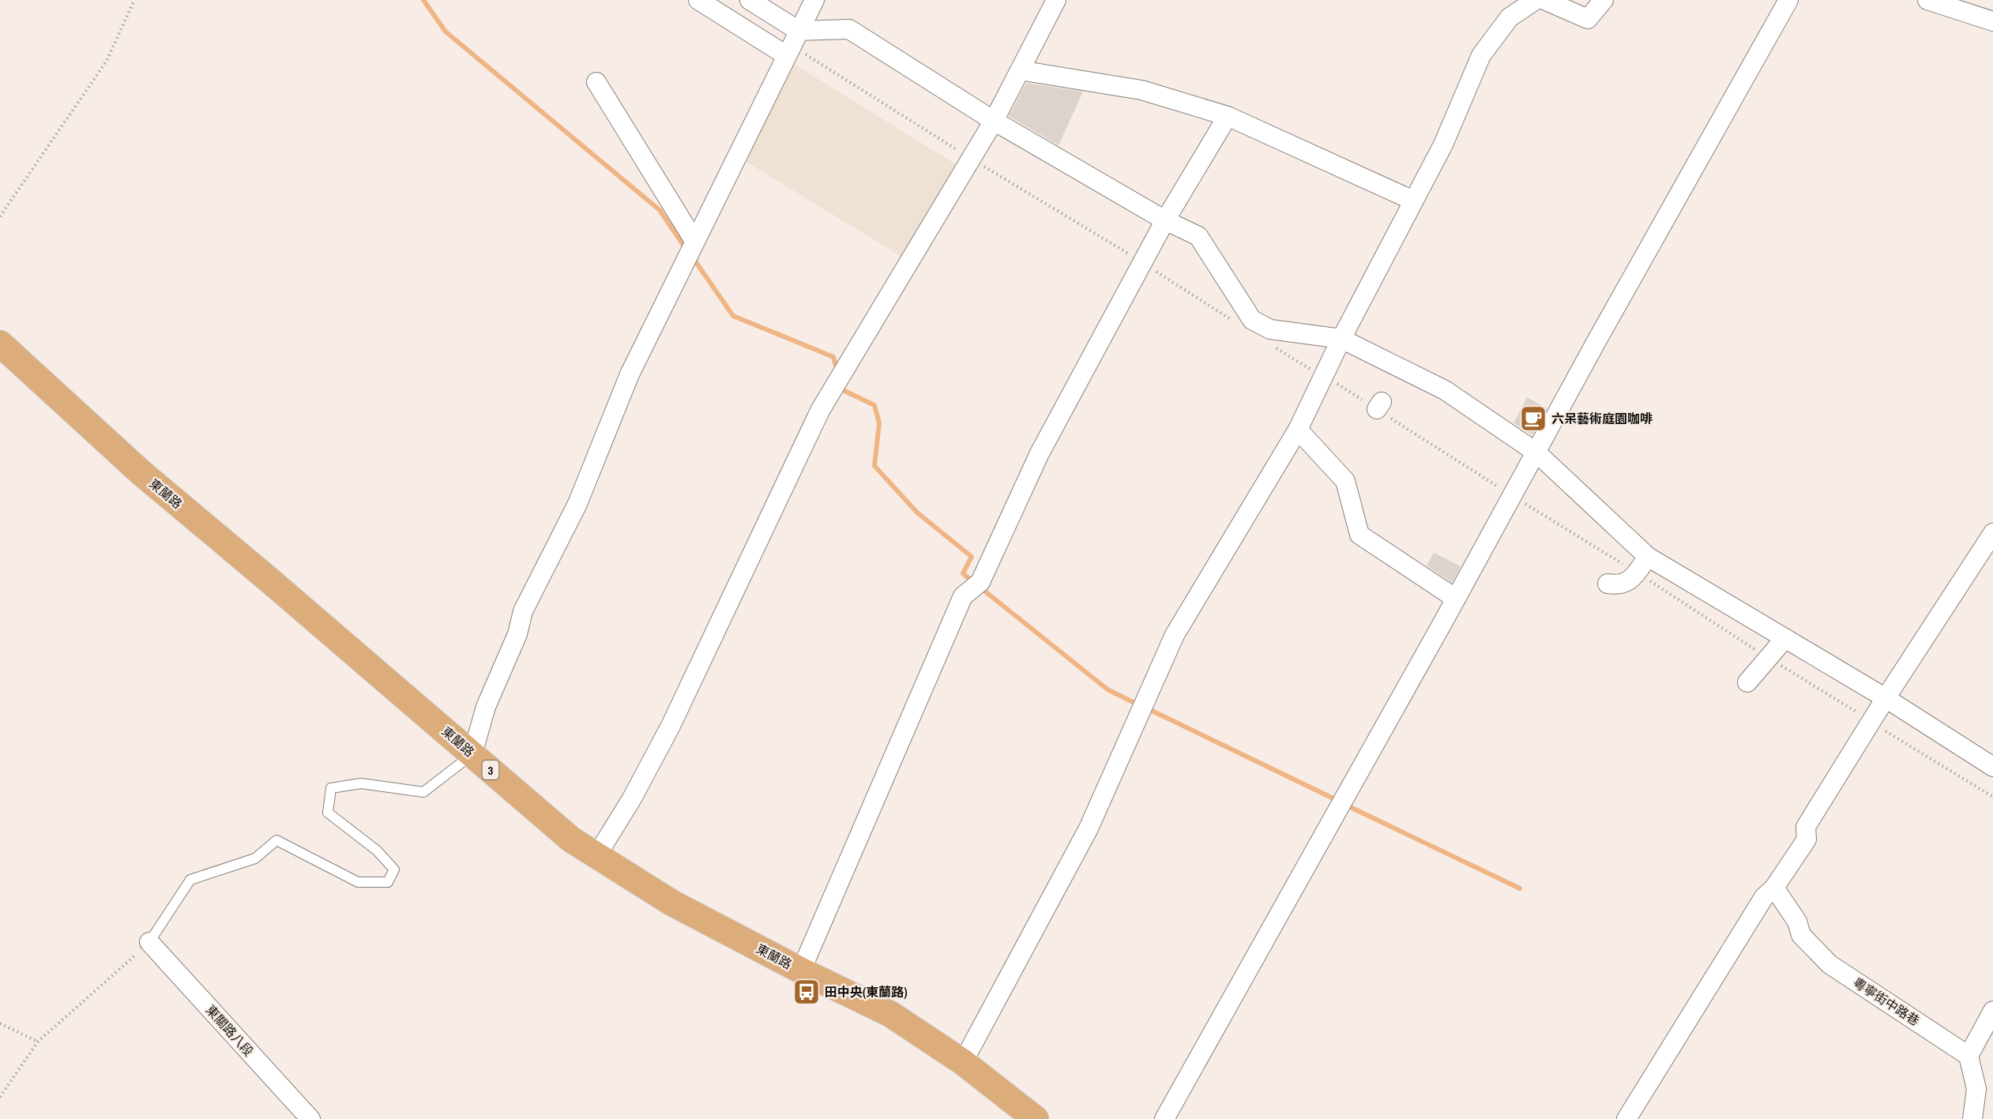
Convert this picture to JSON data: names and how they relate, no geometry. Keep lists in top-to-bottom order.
{
  "streets": {
    "main road": ["東蘭路", "3"],
    "street": ["粵寧街中路巷", "東關路八段"]
  },
  "places": {
    "cafe": ["六呆藝術庭園咖啡"],
    "bus stop": ["田中央(東蘭路)"]
  }
}
